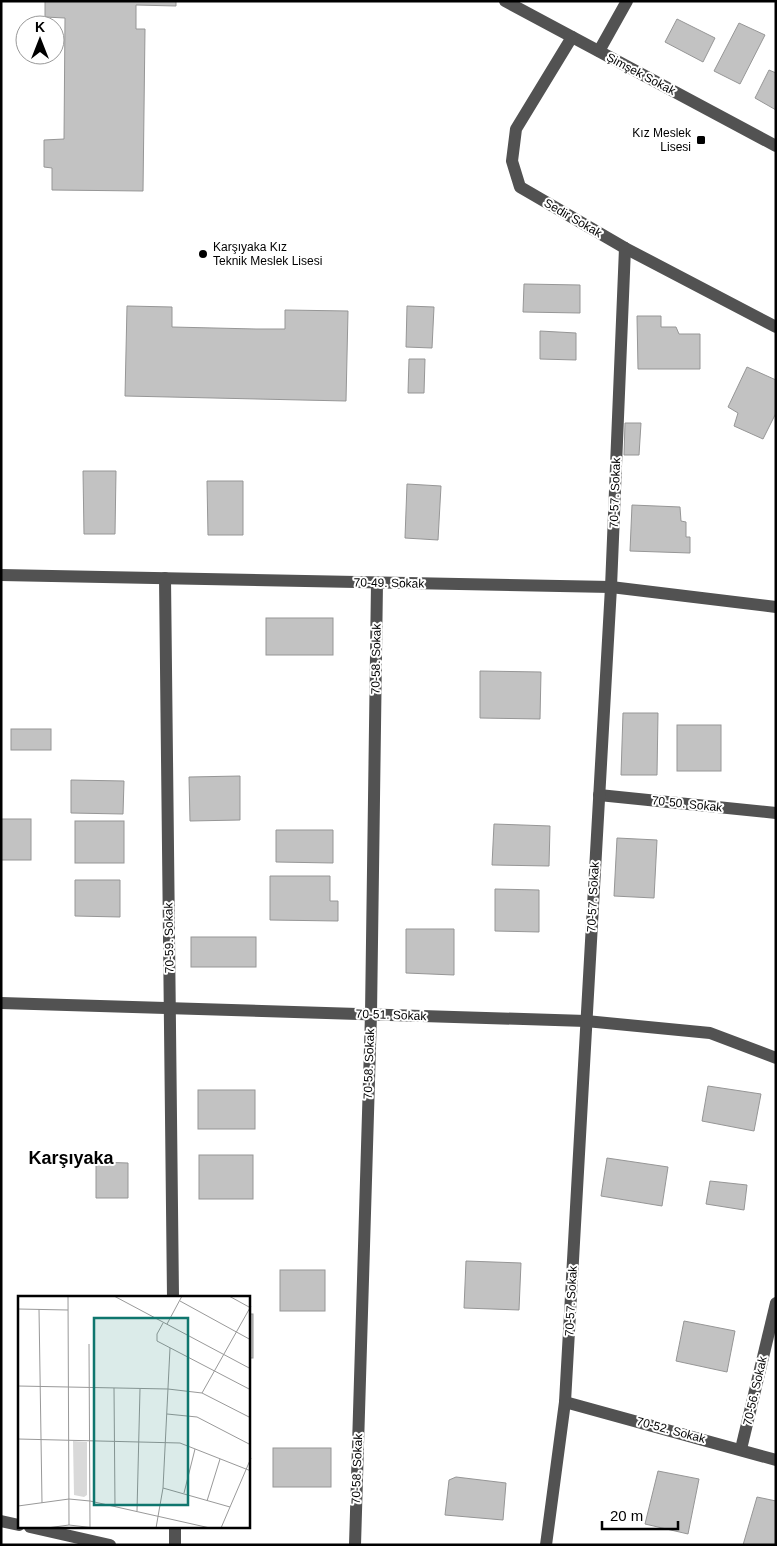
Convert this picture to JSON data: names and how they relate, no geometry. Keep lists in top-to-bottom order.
{
  "streets": {
    "street": [
      "Şimşek Sokak",
      "Sedir Sokak",
      "70-57. Sokak",
      "70-49. Sokak",
      "70-58. Sokak",
      "70-50. Sokak",
      "70-59. Sokak",
      "70-51. Sokak",
      "70-56. Sokak",
      "70-52. Sokak"
    ]
  },
  "crossings": [
    ["Şimşek Sokak", "Sedir Sokak"],
    ["Sedir Sokak", "70-57. Sokak"],
    ["70-57. Sokak", "70-49. Sokak"],
    ["70-57. Sokak", "70-50. Sokak"],
    ["70-57. Sokak", "70-51. Sokak"],
    ["70-57. Sokak", "70-52. Sokak"],
    ["70-49. Sokak", "70-58. Sokak"],
    ["70-49. Sokak", "70-59. Sokak"],
    ["70-58. Sokak", "70-51. Sokak"],
    ["70-59. Sokak", "70-51. Sokak"],
    ["70-56. Sokak", "70-52. Sokak"]
  ],
  "districts": ["Karşıyaka"],
  "places": {
    "transit": ["Kız Meslek Lisesi"],
    "other": ["Karşıyaka Kız Teknik Meslek Lisesi"]
  },
  "scale_bar": "20 m",
  "north": "top"
}
